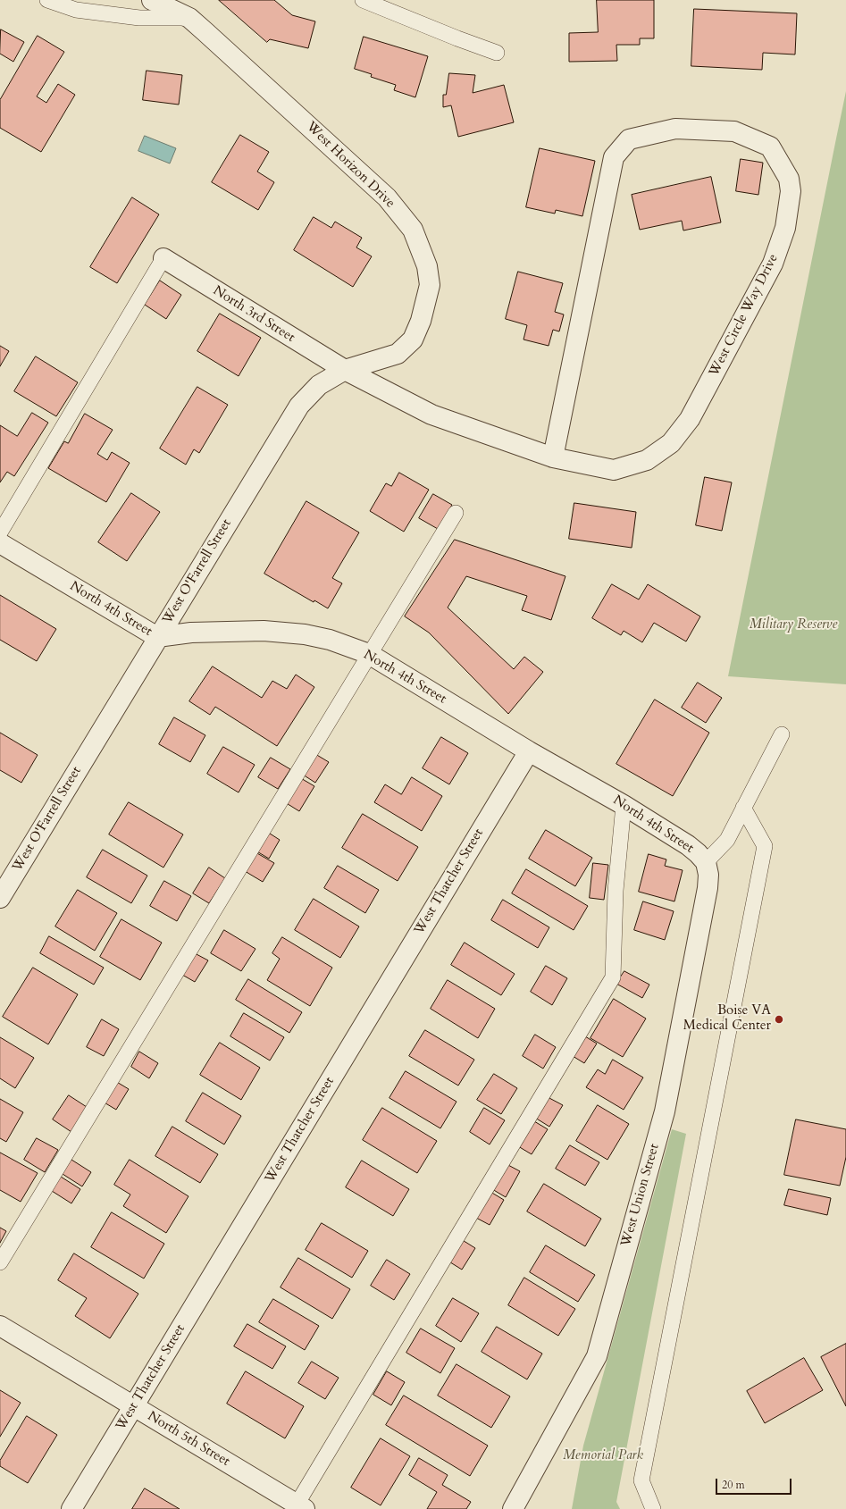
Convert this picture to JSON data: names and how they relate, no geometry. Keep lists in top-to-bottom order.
{
  "streets": {
    "street": [
      "West Horizon Drive",
      "North 3rd Street",
      "West Circle Way Drive",
      "West O'Farrell Street",
      "North 4th Street",
      "West Thatcher Street",
      "West Union Street",
      "North 5th Street"
    ]
  },
  "crossings": [
    ["West Horizon Drive", "North 3rd Street"],
    ["West Horizon Drive", "West Circle Way Drive"],
    ["West Horizon Drive", "West O'Farrell Street"],
    ["North 3rd Street", "West Circle Way Drive"],
    ["North 3rd Street", "West O'Farrell Street"],
    ["West Circle Way Drive", "West O'Farrell Street"],
    ["West O'Farrell Street", "North 4th Street"],
    ["North 4th Street", "West Thatcher Street"],
    ["North 4th Street", "West Union Street"],
    ["West Thatcher Street", "North 5th Street"]
  ],
  "parks": ["Military Reserve", "Memorial Park"],
  "places": ["Boise VA Medical Center"],
  "scale_bar": "20 m"
}
